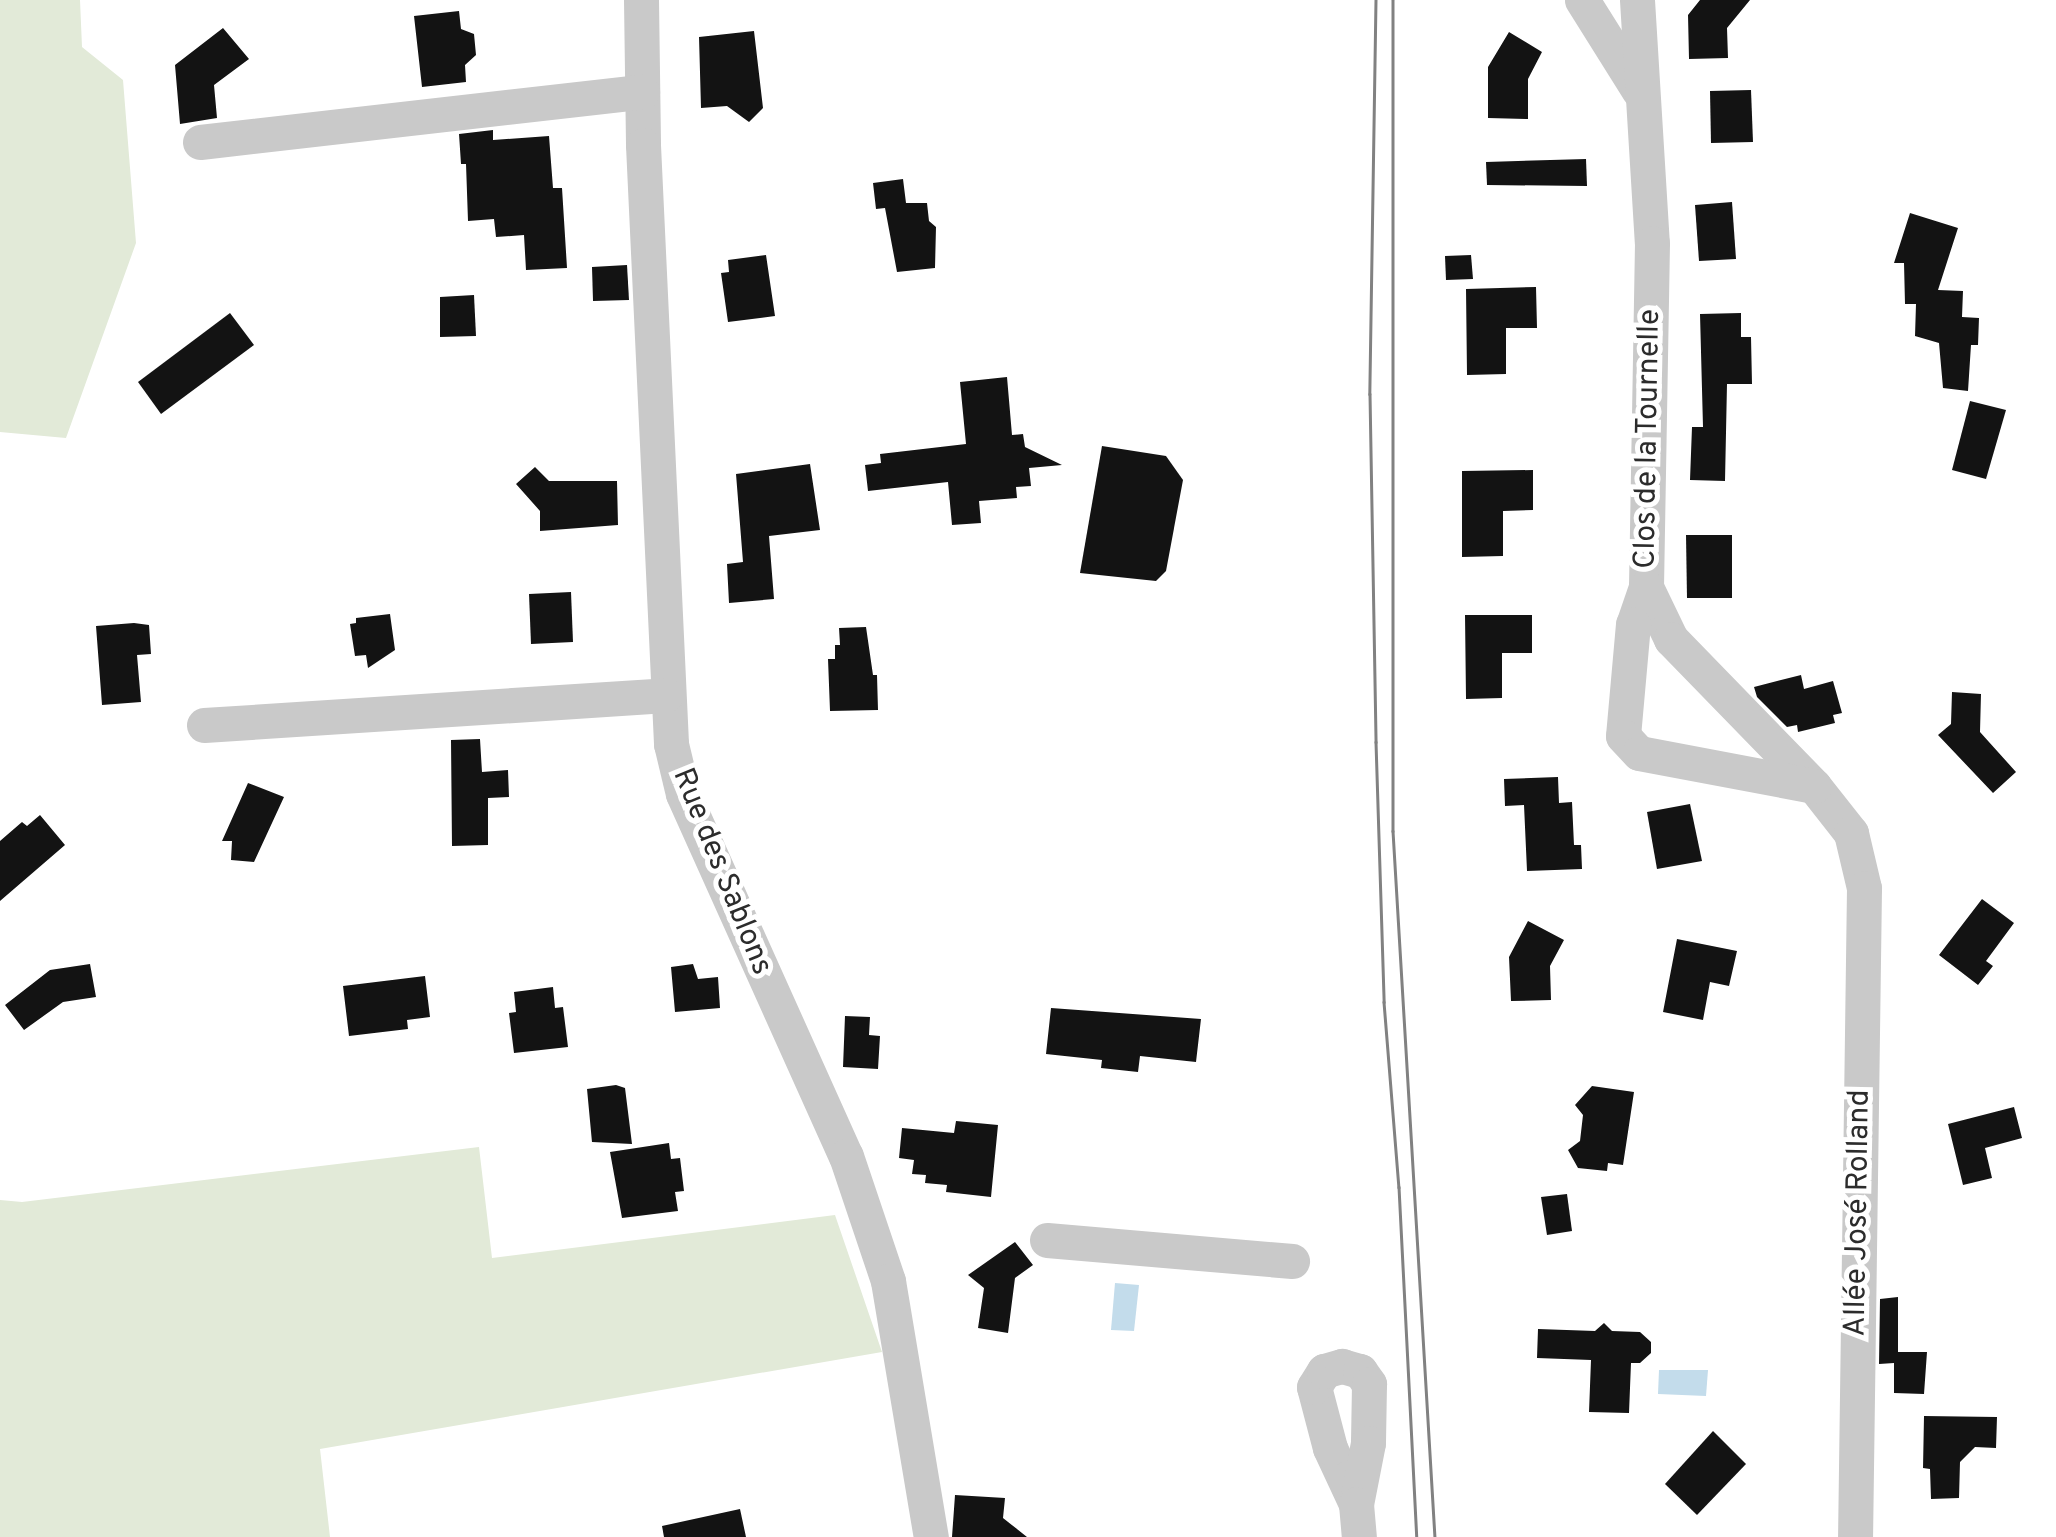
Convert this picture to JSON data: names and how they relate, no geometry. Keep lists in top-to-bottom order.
{
  "streets": {
    "street": ["Clos de la Tournelle", "Rue des Sablons", "Allée José Rolland"]
  },
  "crossings": [
    ["Clos de la Tournelle", "Allée José Rolland"]
  ]
}
